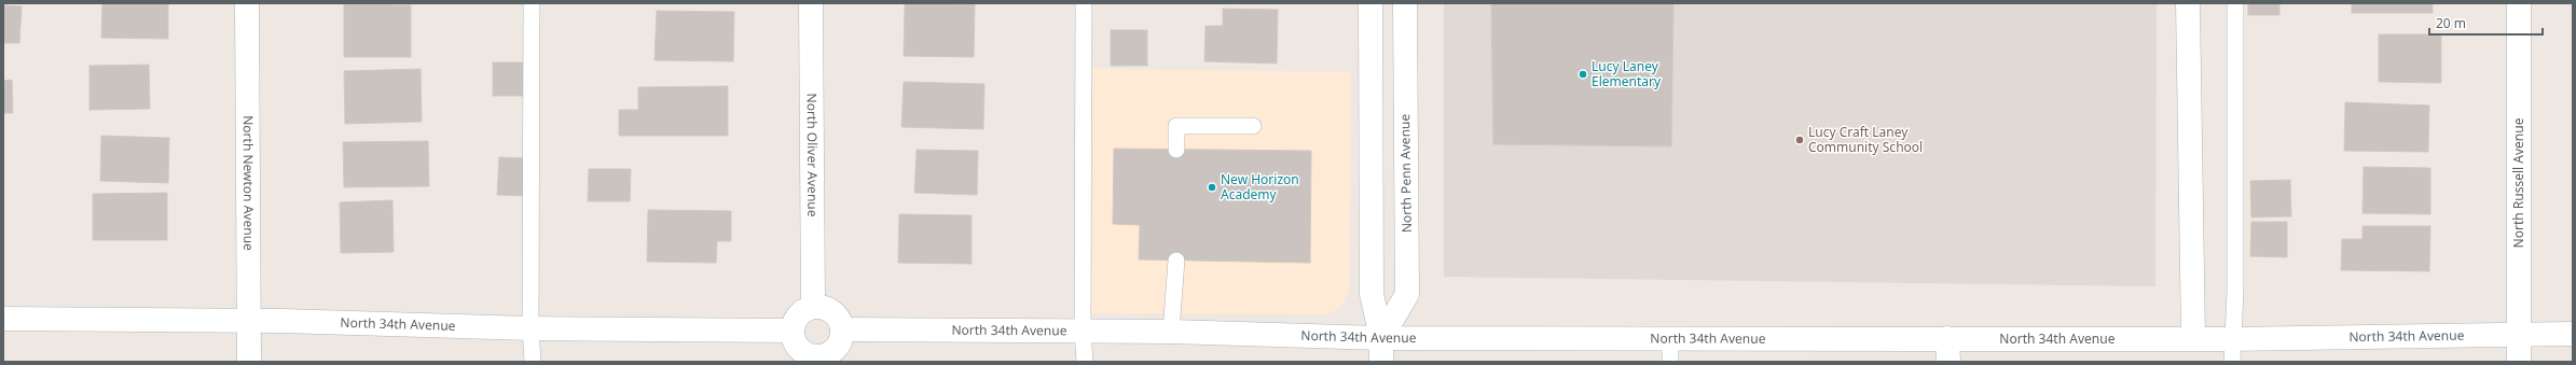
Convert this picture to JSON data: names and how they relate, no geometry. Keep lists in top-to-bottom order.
{
  "streets": {
    "street": [
      "North Oliver Avenue",
      "North Penn Avenue",
      "North Newton Avenue",
      "North Russell Avenue",
      "North 34th Avenue"
    ]
  },
  "crossings": [
    ["North Oliver Avenue", "North 34th Avenue"],
    ["North Penn Avenue", "North 34th Avenue"],
    ["North Newton Avenue", "North 34th Avenue"],
    ["North Russell Avenue", "North 34th Avenue"]
  ],
  "places": ["Lucy Laney Elementary", "Lucy Craft Laney Community School", "New Horizon Academy"],
  "scale_bar": "20 m"
}
